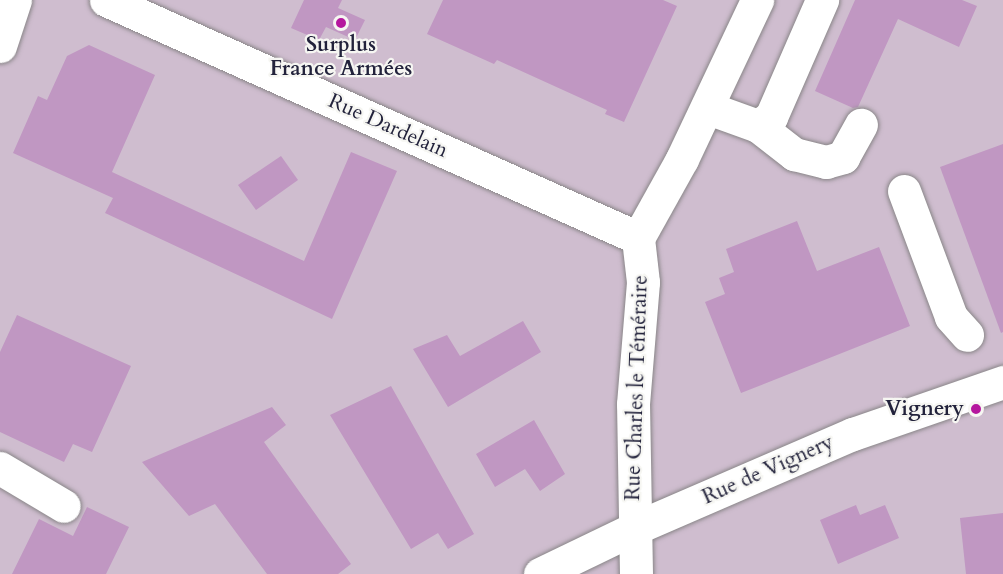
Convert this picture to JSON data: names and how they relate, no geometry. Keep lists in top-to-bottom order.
{
  "streets": {
    "street": ["Rue Dardelain", "Rue Charles le Téméraire", "Rue de Vignery"]
  },
  "crossings": [
    ["Rue Dardelain", "Rue Charles le Téméraire"],
    ["Rue Charles le Téméraire", "Rue de Vignery"]
  ],
  "places": ["Surplus France Armées", "Vignery"]
}
